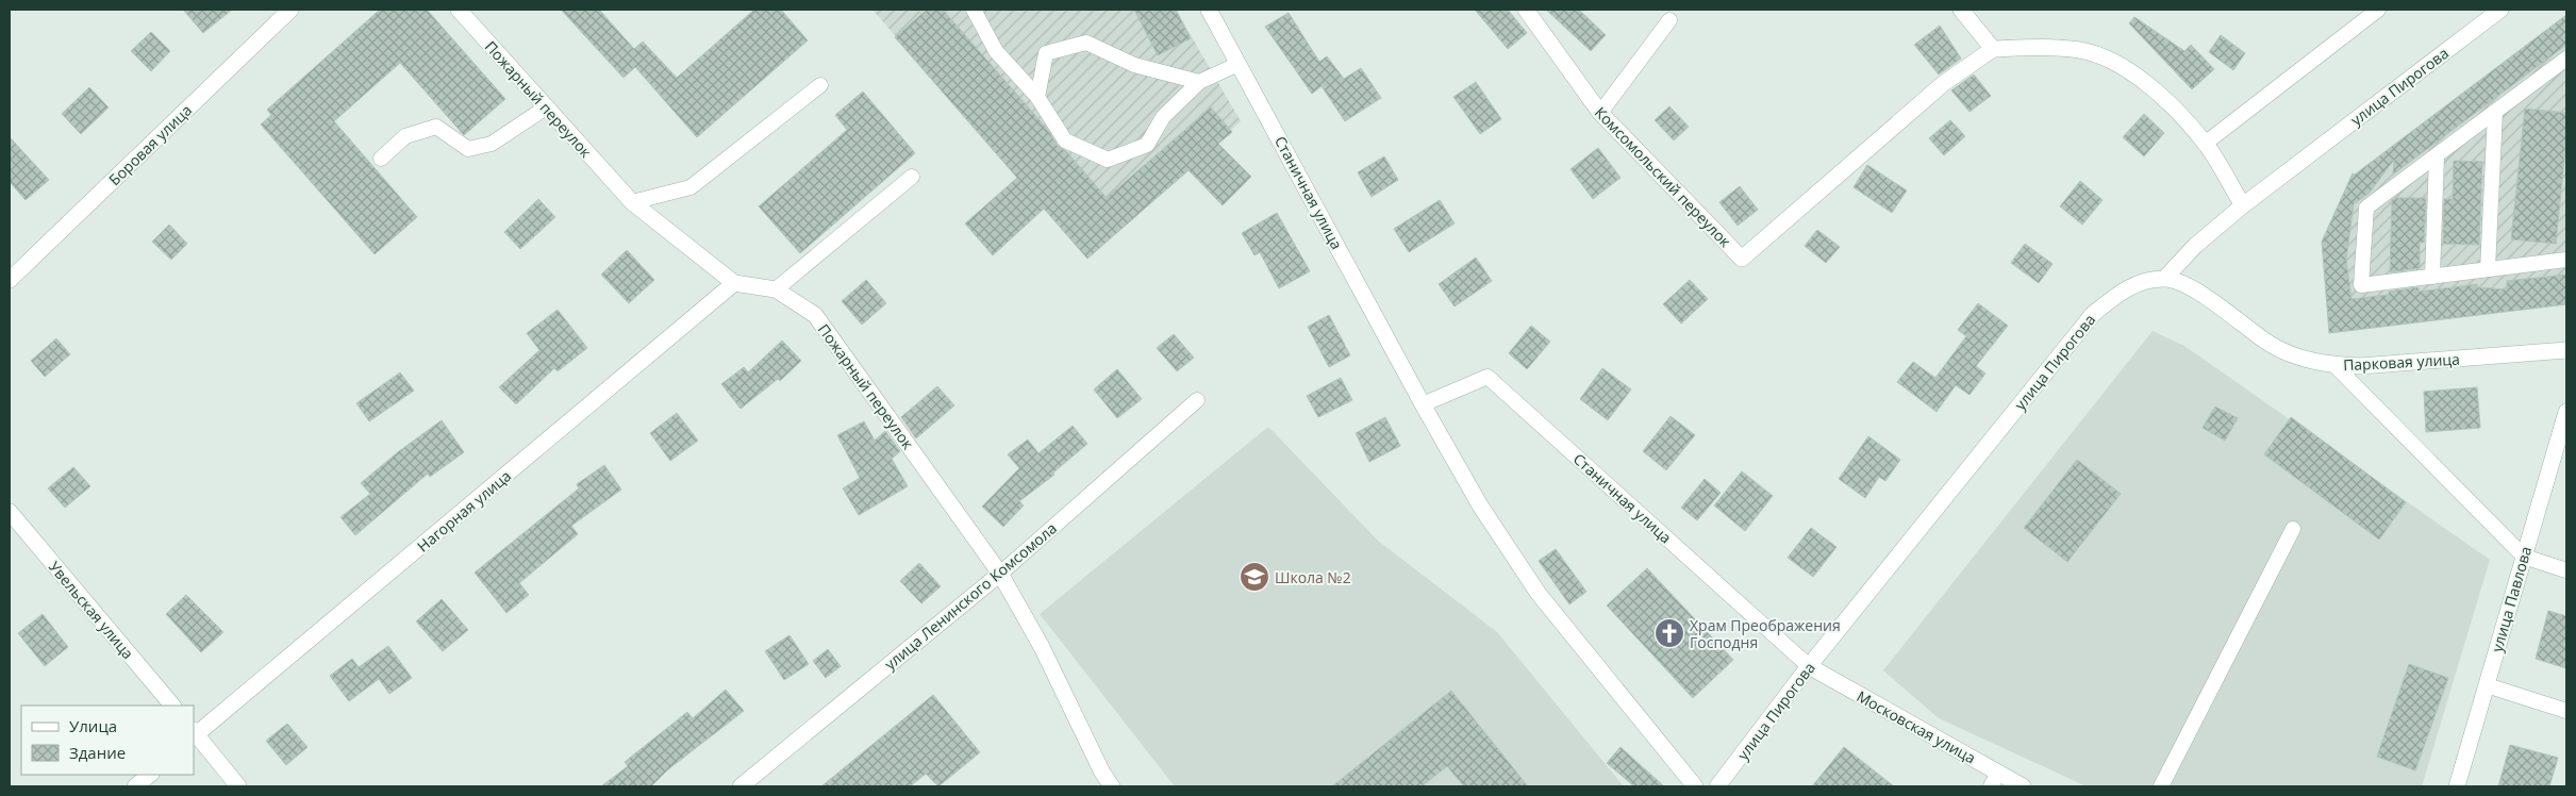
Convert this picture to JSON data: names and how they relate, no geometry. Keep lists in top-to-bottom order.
{
  "streets": {
    "street": [
      "улица Пирогова",
      "Пожарный переулок",
      "Боровая улица",
      "Комсомольский переулок",
      "Станичная улица",
      "Парковая улица",
      "Нагорная улица",
      "улица Ленинского Комсомола",
      "улица Павлова",
      "Увельская улица",
      "Московская улица"
    ]
  },
  "crossings": [
    ["улица Пирогова", "Станичная улица"],
    ["улица Пирогова", "Парковая улица"],
    ["улица Пирогова", "Московская улица"],
    ["Пожарный переулок", "Нагорная улица"],
    ["Пожарный переулок", "улица Ленинского Комсомола"],
    ["Станичная улица", "Московская улица"]
  ],
  "places": {
    "school or university": ["Школа №2"],
    "church": ["Храм Преображения Господня"]
  },
  "legend": ["Улица", "Здание"]
}
